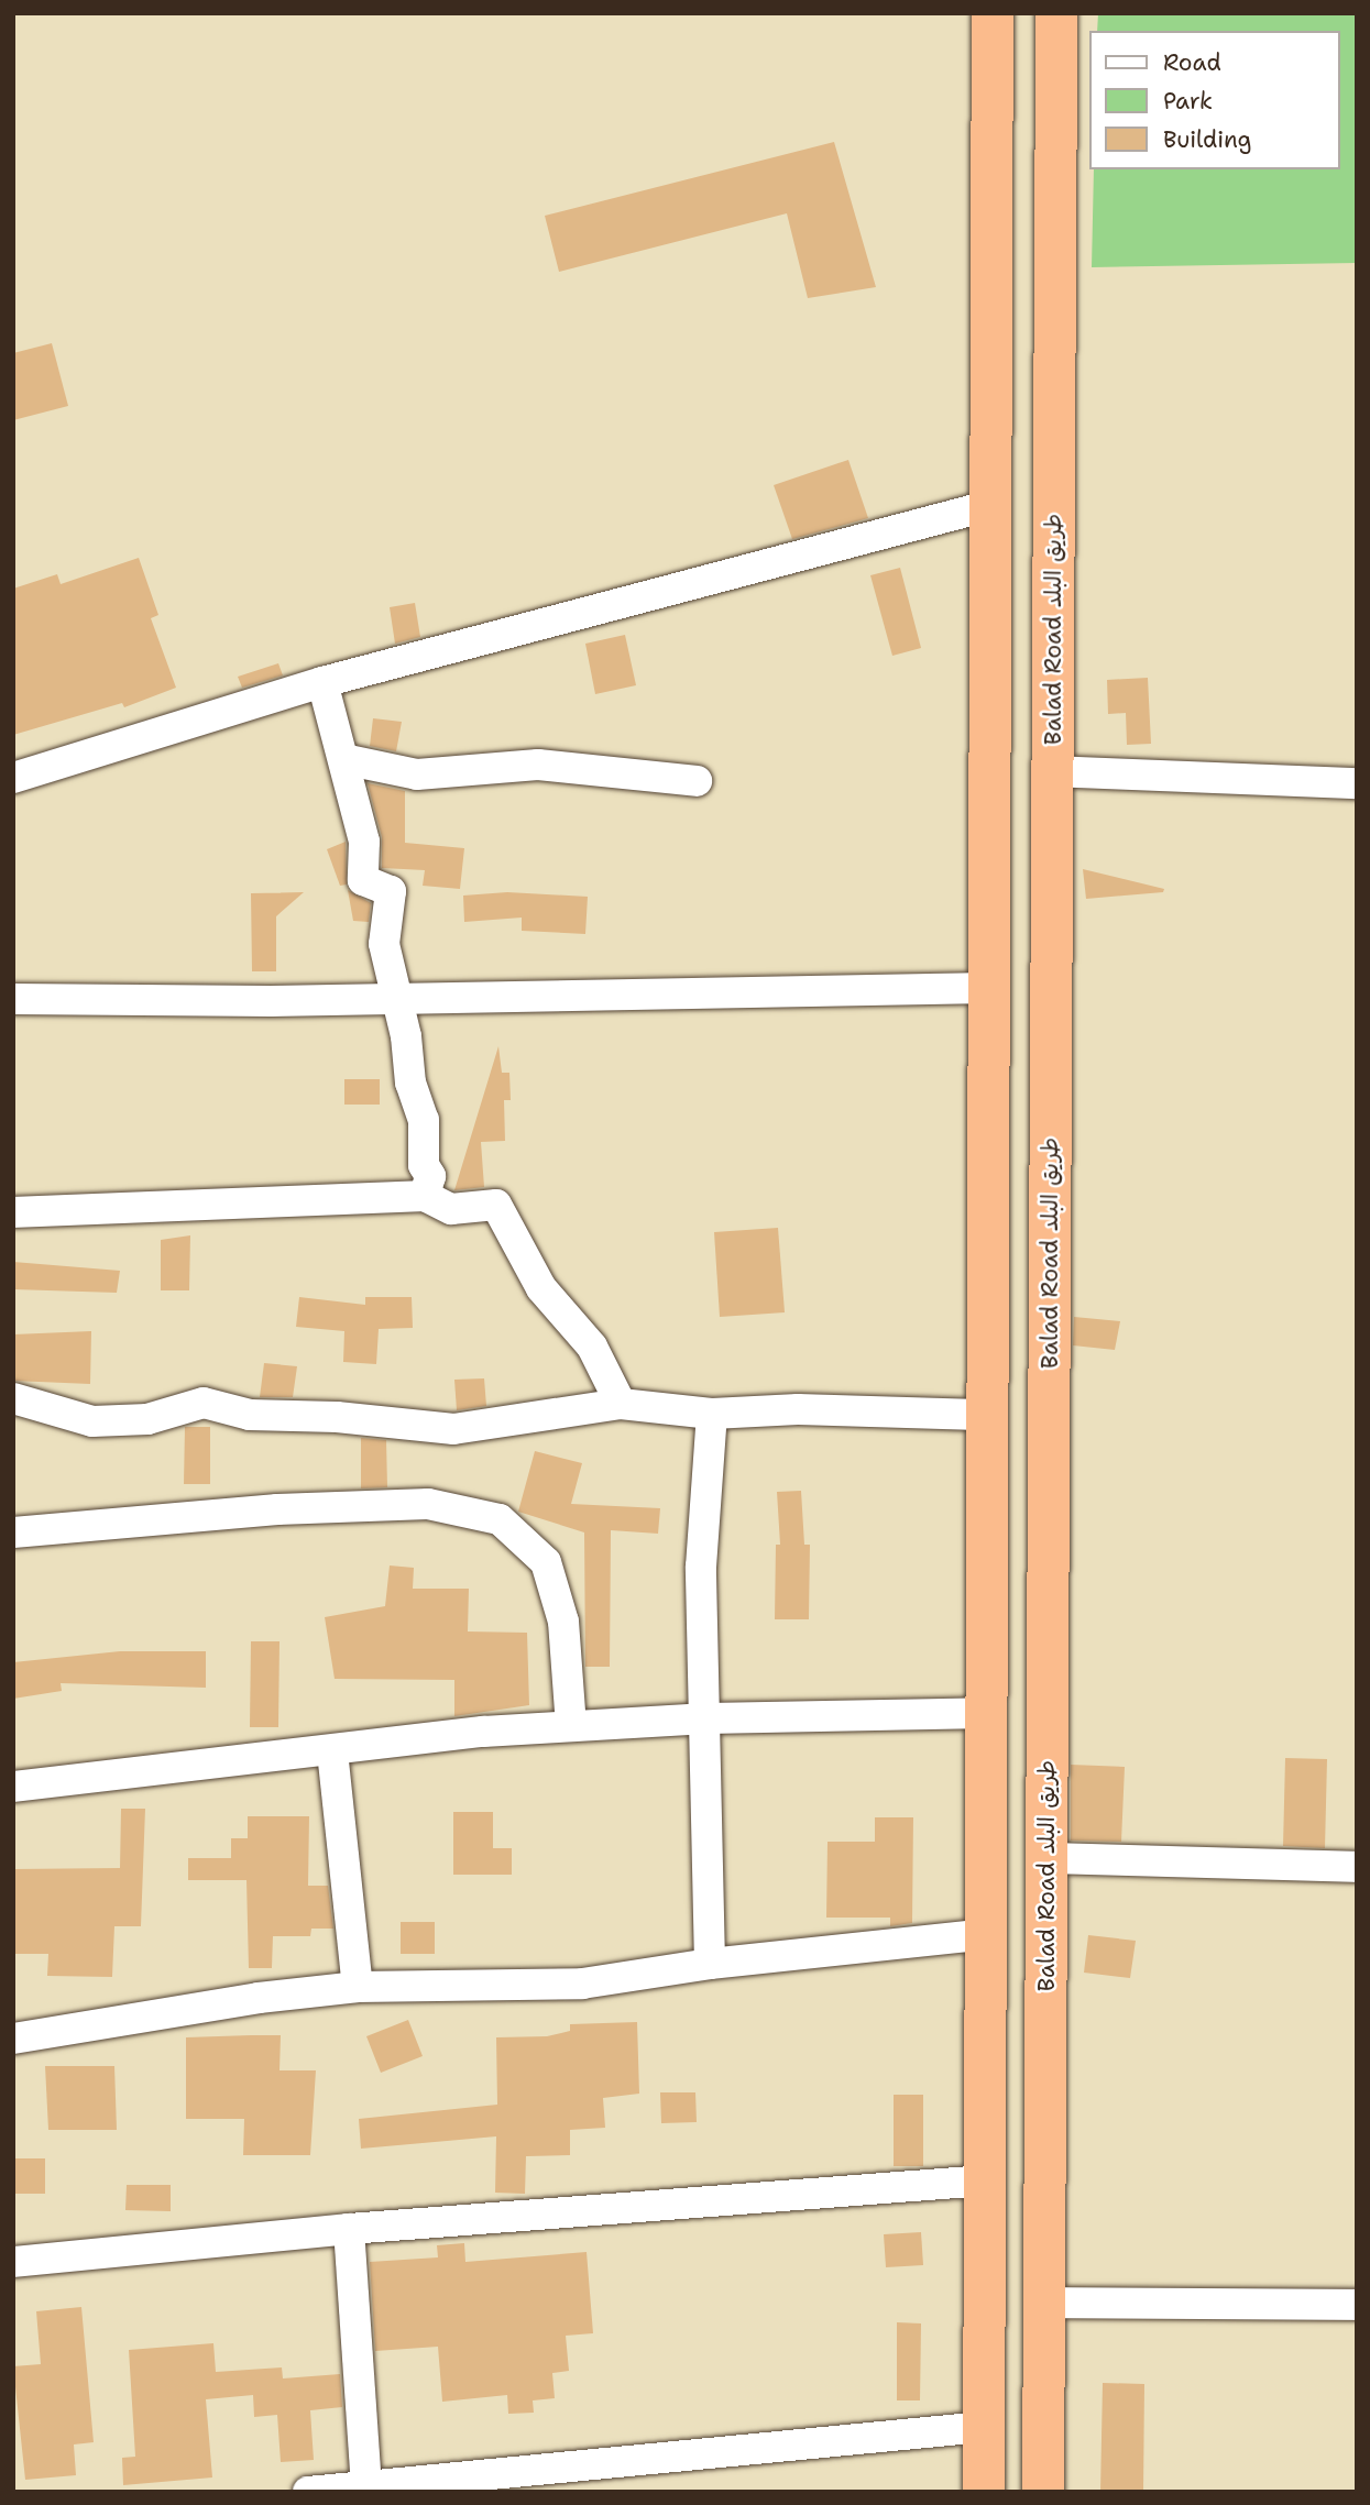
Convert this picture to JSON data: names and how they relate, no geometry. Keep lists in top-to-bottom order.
{
  "streets": {
    "highway": ["Balad Road طريق البلد"]
  },
  "legend": ["Road", "Park", "Building"]
}
